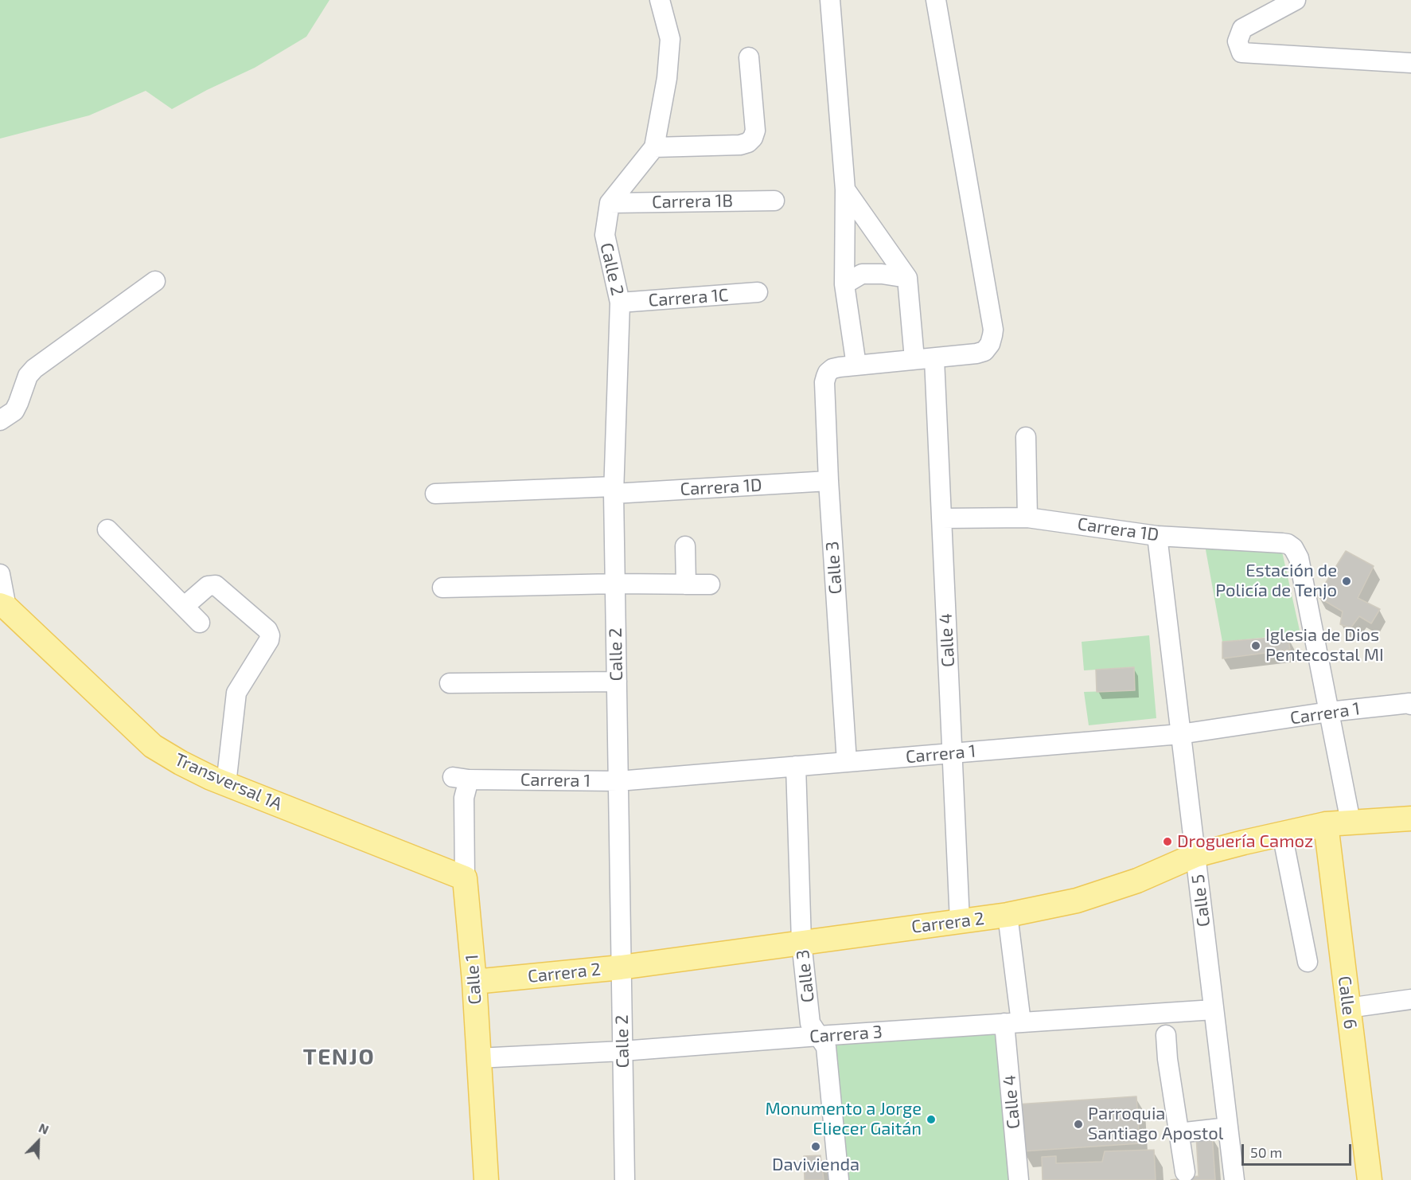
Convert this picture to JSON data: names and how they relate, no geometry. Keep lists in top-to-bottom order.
{
  "streets": {
    "main road": [
      "Transversal 1A",
      "Carrera 2",
      "Calle 1",
      "Calle 6"
    ],
    "street": [
      "Carrera 1B",
      "Calle 2",
      "Carrera 1C",
      "Carrera 1D",
      "Calle 3",
      "Calle 4",
      "Carrera 1",
      "Calle 5",
      "Carrera 3"
    ]
  },
  "crossings": [
    ["Carrera 1B", "Calle 2"],
    ["Calle 2", "Carrera 1C"],
    ["Calle 2", "Carrera 1D"],
    ["Calle 2", "Carrera 1"],
    ["Calle 2", "Carrera 2"],
    ["Calle 2", "Carrera 3"],
    ["Carrera 1D", "Calle 3"],
    ["Carrera 1D", "Calle 4"],
    ["Carrera 1D", "Carrera 1"],
    ["Carrera 1D", "Calle 5"],
    ["Calle 3", "Carrera 1"],
    ["Calle 3", "Carrera 2"],
    ["Calle 3", "Carrera 3"],
    ["Calle 4", "Carrera 1"],
    ["Calle 4", "Carrera 2"],
    ["Calle 4", "Carrera 3"],
    ["Carrera 1", "Calle 5"],
    ["Carrera 1", "Calle 1"],
    ["Transversal 1A", "Calle 1"],
    ["Calle 5", "Carrera 2"],
    ["Calle 5", "Carrera 3"],
    ["Carrera 2", "Calle 1"],
    ["Carrera 2", "Calle 6"],
    ["Calle 1", "Carrera 3"]
  ],
  "districts": ["TENJO"],
  "places": [
    "Estación de Policía de Tenjo",
    "Iglesia de Dios Pentecostal MI",
    "Droguería Camoz",
    "Monumento a Jorge Eliecer Gaitán",
    "Parroquia Santiago Apostol",
    "Davivienda"
  ],
  "scale_bar": "50 m",
  "north": "top right"
}
